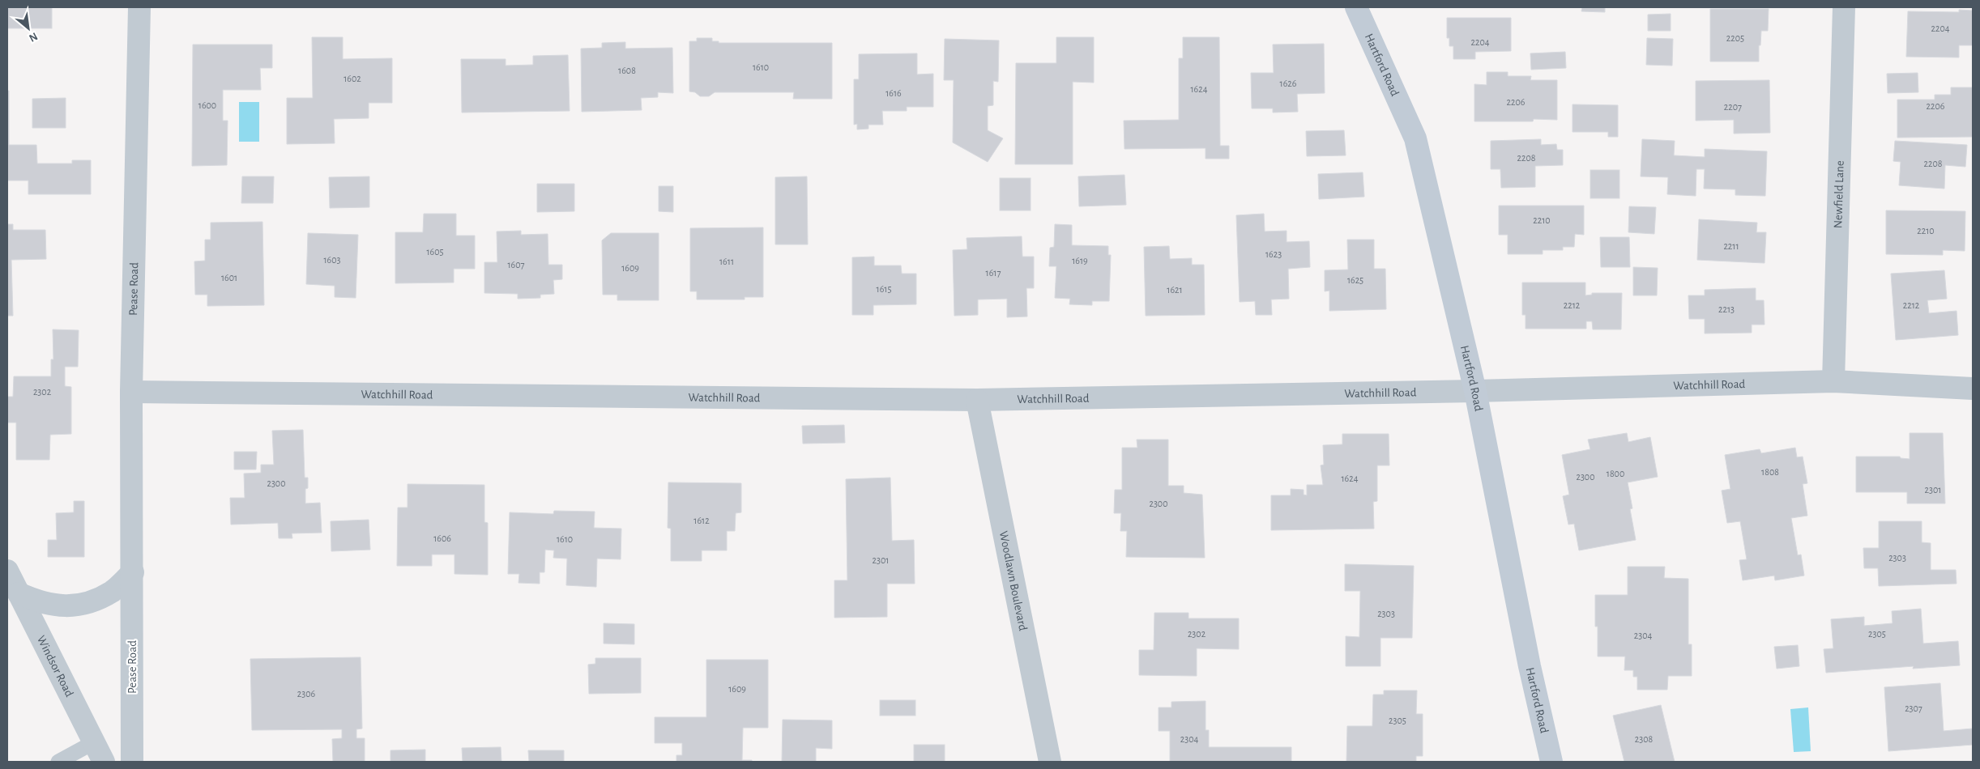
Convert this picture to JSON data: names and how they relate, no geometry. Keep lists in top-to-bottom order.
{
  "streets": {
    "street": [
      "Hartford Road",
      "Newfield Lane",
      "Pease Road",
      "Watchhill Road",
      "Woodlawn Boulevard",
      "Windsor Road"
    ]
  },
  "crossings": [
    ["Hartford Road", "Watchhill Road"],
    ["Newfield Lane", "Watchhill Road"],
    ["Pease Road", "Watchhill Road"],
    ["Watchhill Road", "Woodlawn Boulevard"]
  ],
  "house_numbers": [
    "2204",
    "2205",
    "2204",
    "1610",
    "1608",
    "1602",
    "1626",
    "1624",
    "1616",
    "2206",
    "1600",
    "2206",
    "2207",
    "2208",
    "2208",
    "2210",
    "2210",
    "2211",
    "1605",
    "1623",
    "1603",
    "1619",
    "1611",
    "1607",
    "1609",
    "1617",
    "1601",
    "1625",
    "1615",
    "1621",
    "2212",
    "2212",
    "2213",
    "2302",
    "1808",
    "1800",
    "2300",
    "1624",
    "2300",
    "2301",
    "2300",
    "1612",
    "1606",
    "1610",
    "2303",
    "2301",
    "2303",
    "2302",
    "2305",
    "2304",
    "1609",
    "2306",
    "2307",
    "2305",
    "2304",
    "2308"
  ],
  "north": "bottom right"
}
